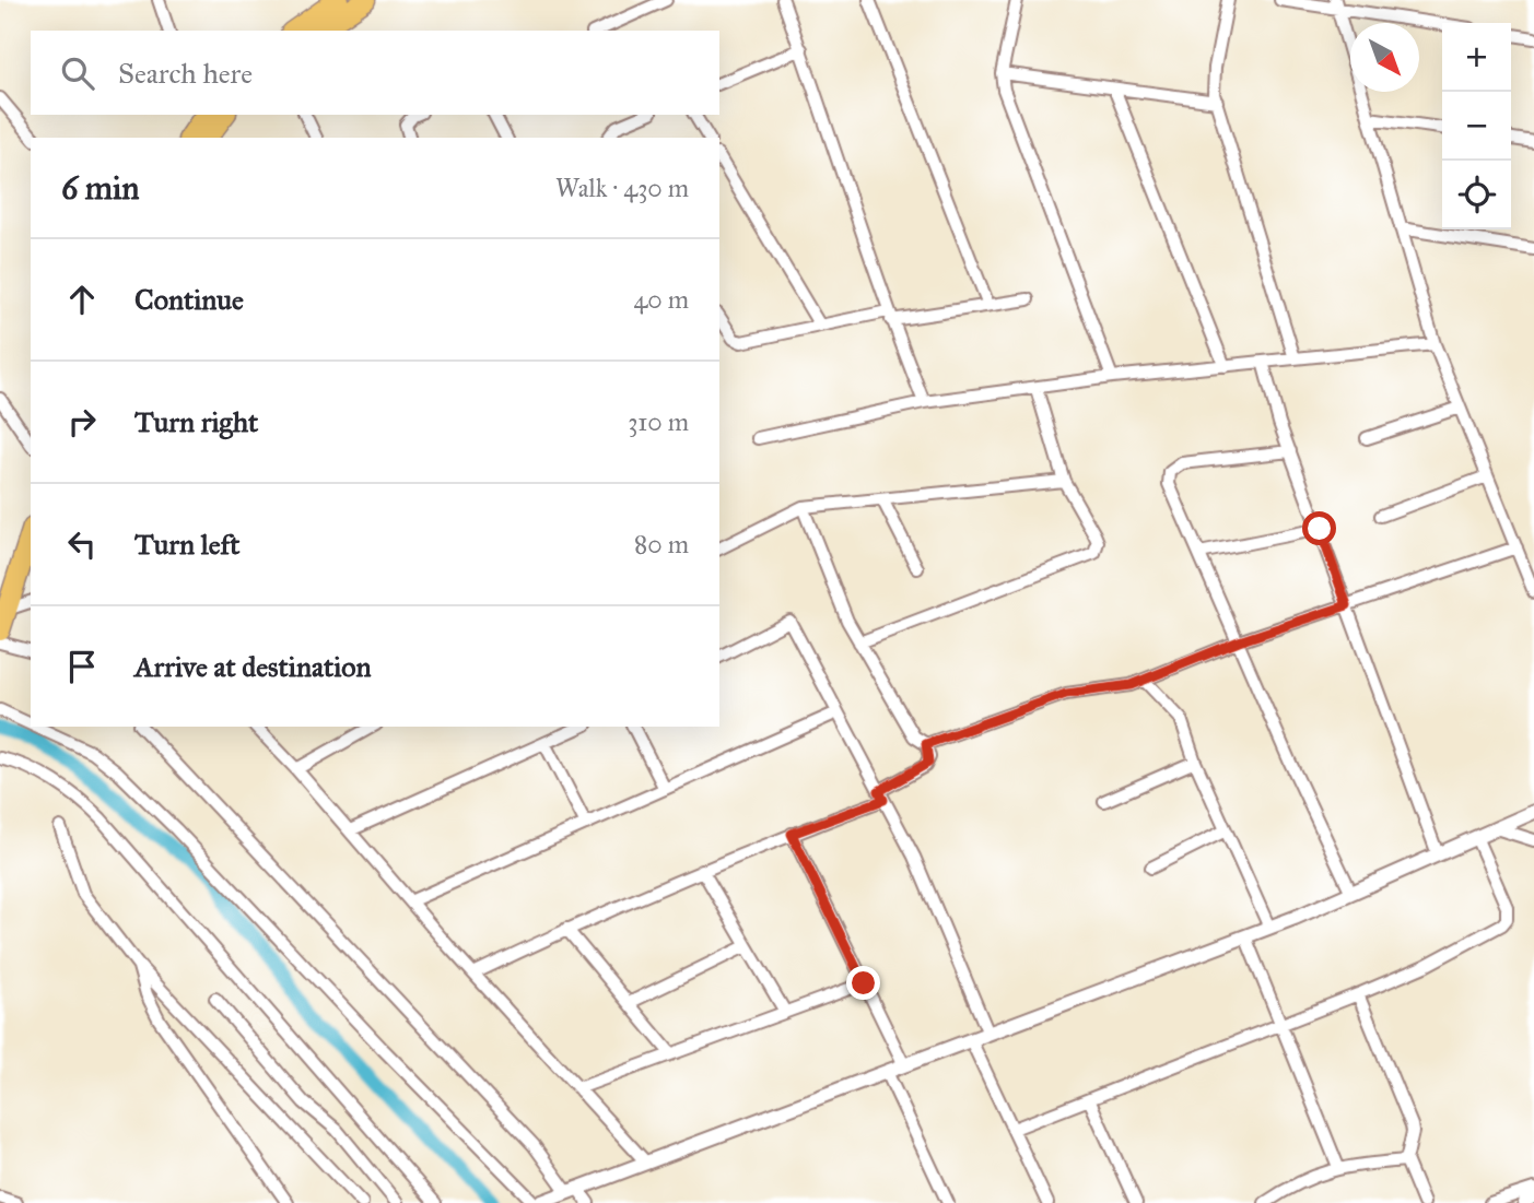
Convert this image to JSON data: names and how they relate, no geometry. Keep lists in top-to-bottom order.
{
  "north": "bottom right",
  "page": {
    "map_buttons": ["+", "−"],
    "search": "Search here",
    "heading": ["6 min", "Walk · 430 m"],
    "list": [
      ["Continue", "40 m"],
      ["Turn right", "310 m"],
      ["Turn left", "80 m"],
      "Arrive at destination"
    ]
  }
}
